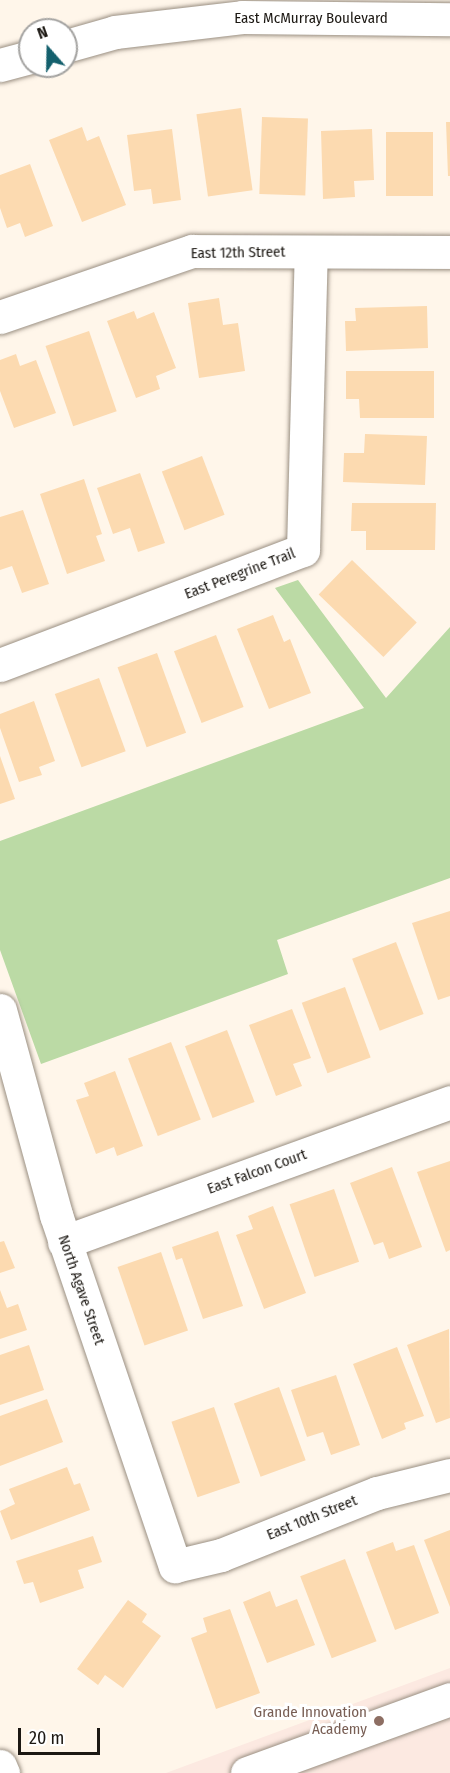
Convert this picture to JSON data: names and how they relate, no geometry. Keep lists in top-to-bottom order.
{
  "streets": {
    "street": [
      "East McMurray Boulevard",
      "East 12th Street",
      "East Peregrine Trail",
      "East Falcon Court",
      "North Agave Street",
      "East 10th Street"
    ]
  },
  "crossings": [
    ["East 12th Street", "East Peregrine Trail"],
    ["East Falcon Court", "North Agave Street"],
    ["North Agave Street", "East 10th Street"]
  ],
  "places": ["Grande Innovation Academy"],
  "scale_bar": "20 m",
  "north": "top"
}
